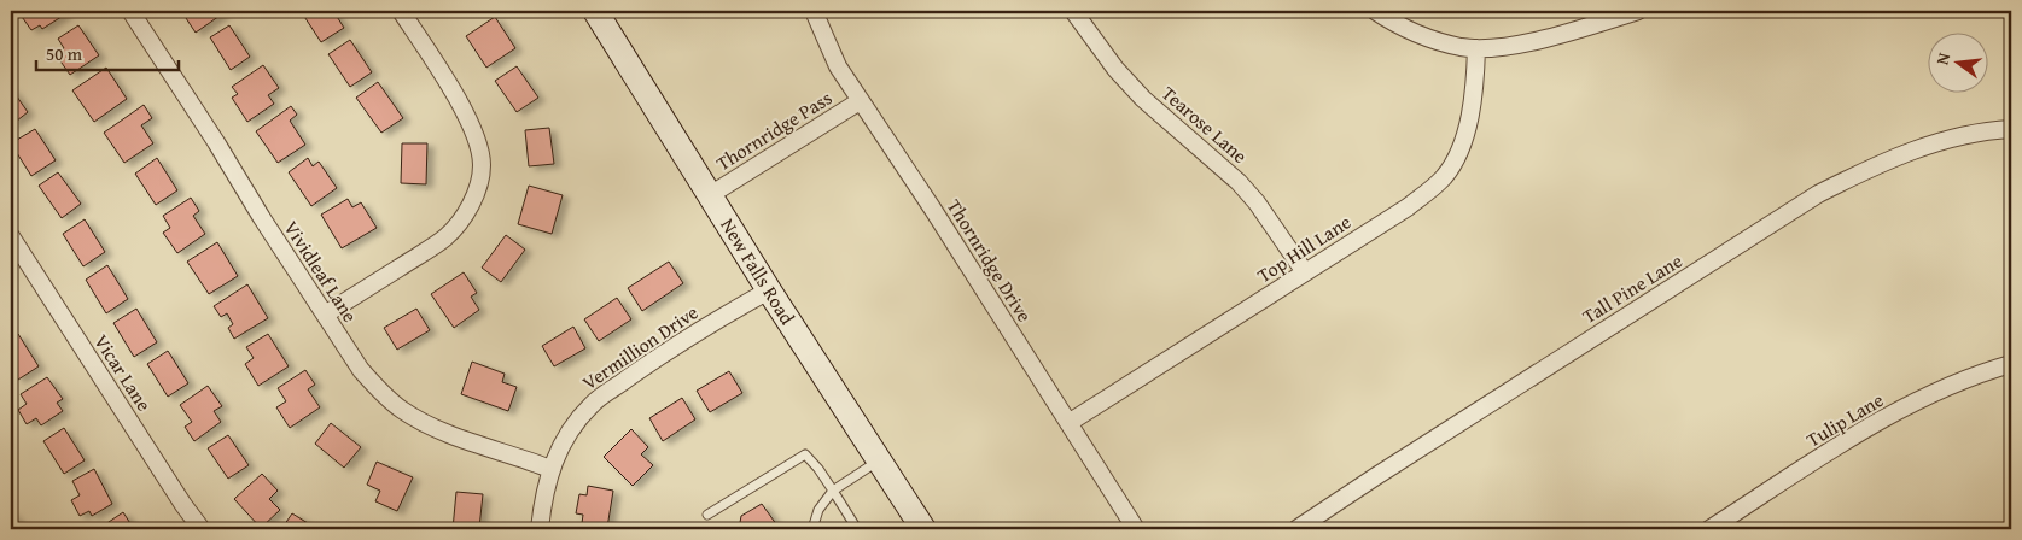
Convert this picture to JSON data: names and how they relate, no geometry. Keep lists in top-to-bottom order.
{
  "streets": {
    "main road": ["New Falls Road"],
    "street": [
      "Tearose Lane",
      "Thornridge Pass",
      "Top Hill Lane",
      "Thornridge Drive",
      "Vividleaf Lane",
      "Tall Pine Lane",
      "Vermillion Drive",
      "Vicar Lane",
      "Tulip Lane"
    ]
  },
  "crossings": [
    ["Tearose Lane", "Top Hill Lane"],
    ["Thornridge Pass", "Thornridge Drive"],
    ["Thornridge Pass", "New Falls Road"],
    ["Top Hill Lane", "Thornridge Drive"],
    ["Vividleaf Lane", "Vermillion Drive"],
    ["New Falls Road", "Vermillion Drive"]
  ],
  "scale_bar": "50 m",
  "north": "left"
}
